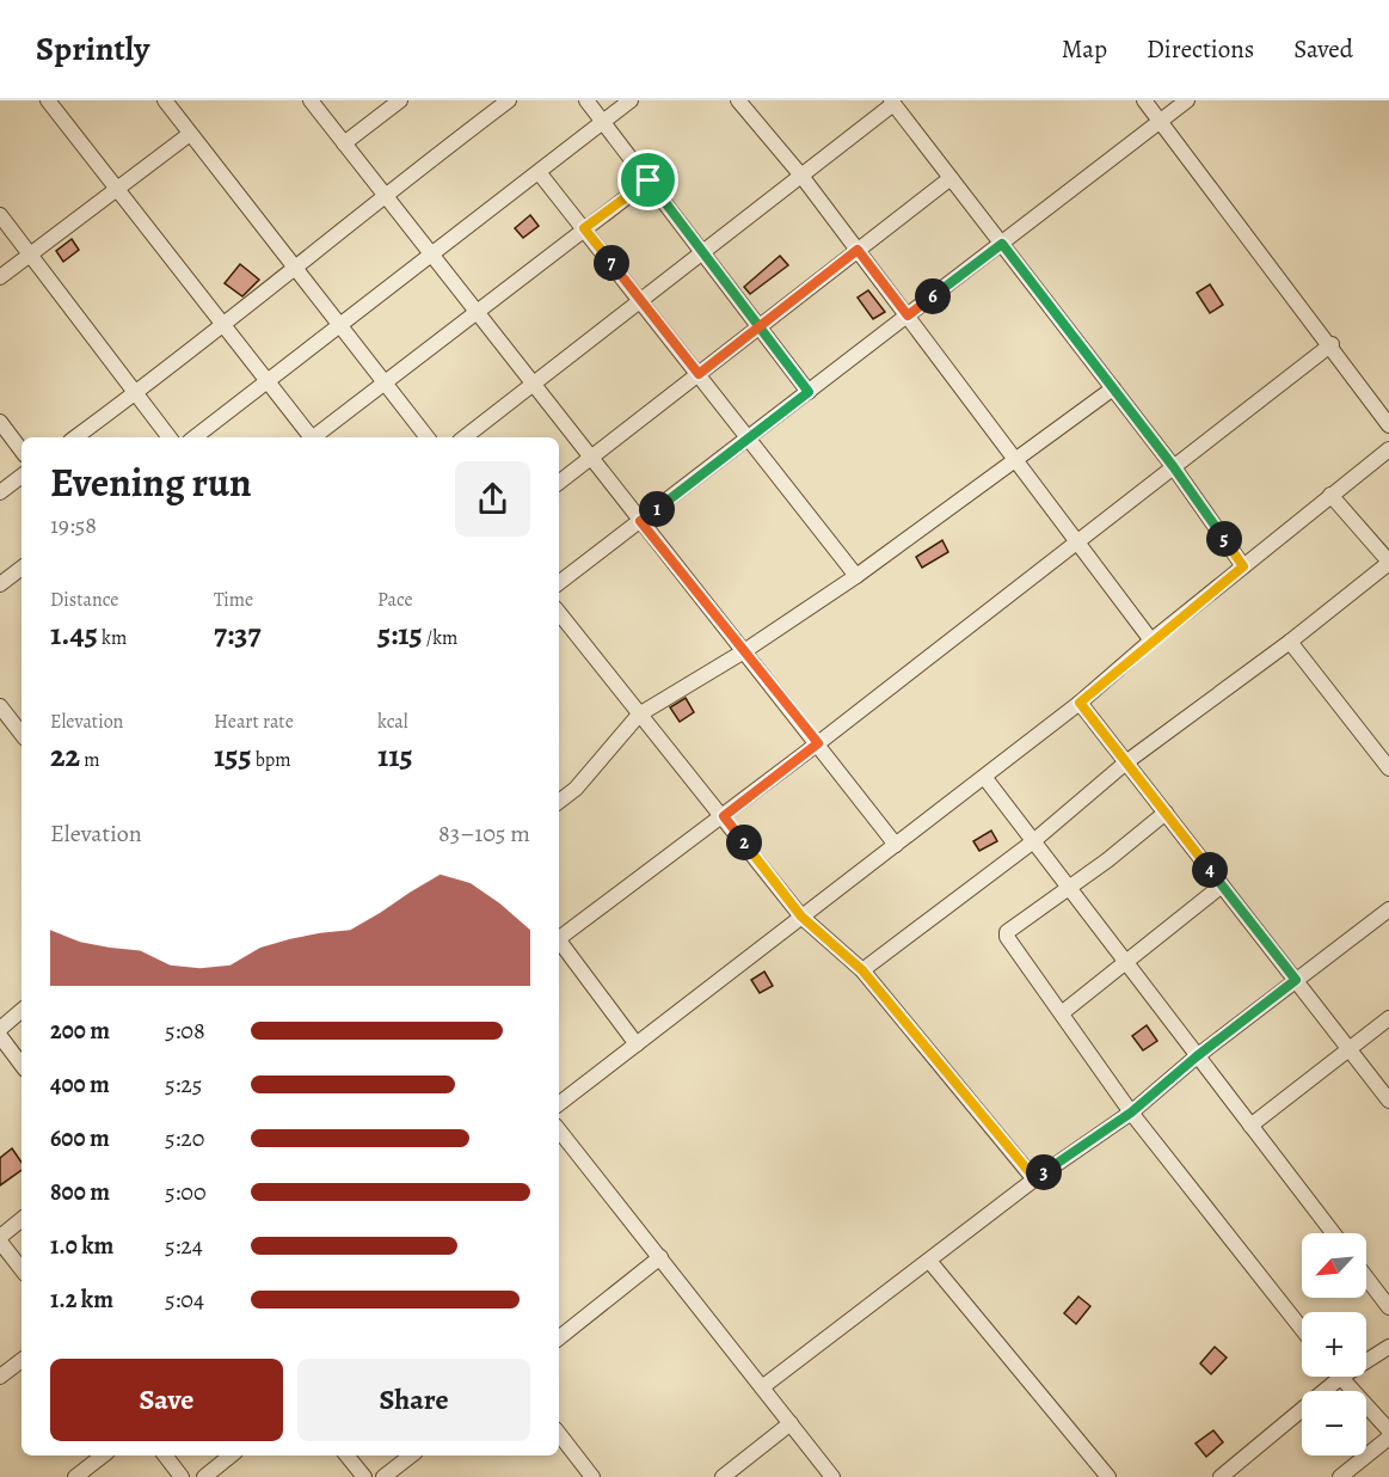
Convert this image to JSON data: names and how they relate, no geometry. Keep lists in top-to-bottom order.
{
  "north": "bottom left",
  "page": {
    "header": "Sprintly",
    "nav": ["Map", "Directions", "Saved"],
    "pins": [
      "7",
      "6",
      "1",
      "5",
      "2",
      "4",
      "3"
    ],
    "heading": ["Evening run", "19:58"],
    "stats": [
      ["Distance", "1.45 km"],
      ["Time", "7:37"],
      ["Pace", "5:15 /km"],
      ["Elevation", "22 m"],
      ["Heart rate", "155 bpm"],
      ["kcal", "115"]
    ],
    "chart": ["Elevation", "83–105 m"],
    "list": [
      {
        "name": "200 m",
        "note": "5:08"
      },
      {
        "name": "400 m",
        "note": "5:25"
      },
      {
        "name": "600 m",
        "note": "5:20"
      },
      {
        "name": "800 m",
        "note": "5:00"
      },
      {
        "name": "1.0 km",
        "note": "5:24"
      },
      {
        "name": "1.2 km",
        "note": "5:04"
      }
    ],
    "map_buttons": ["+", "−"],
    "buttons": ["Save", "Share"]
  }
}
